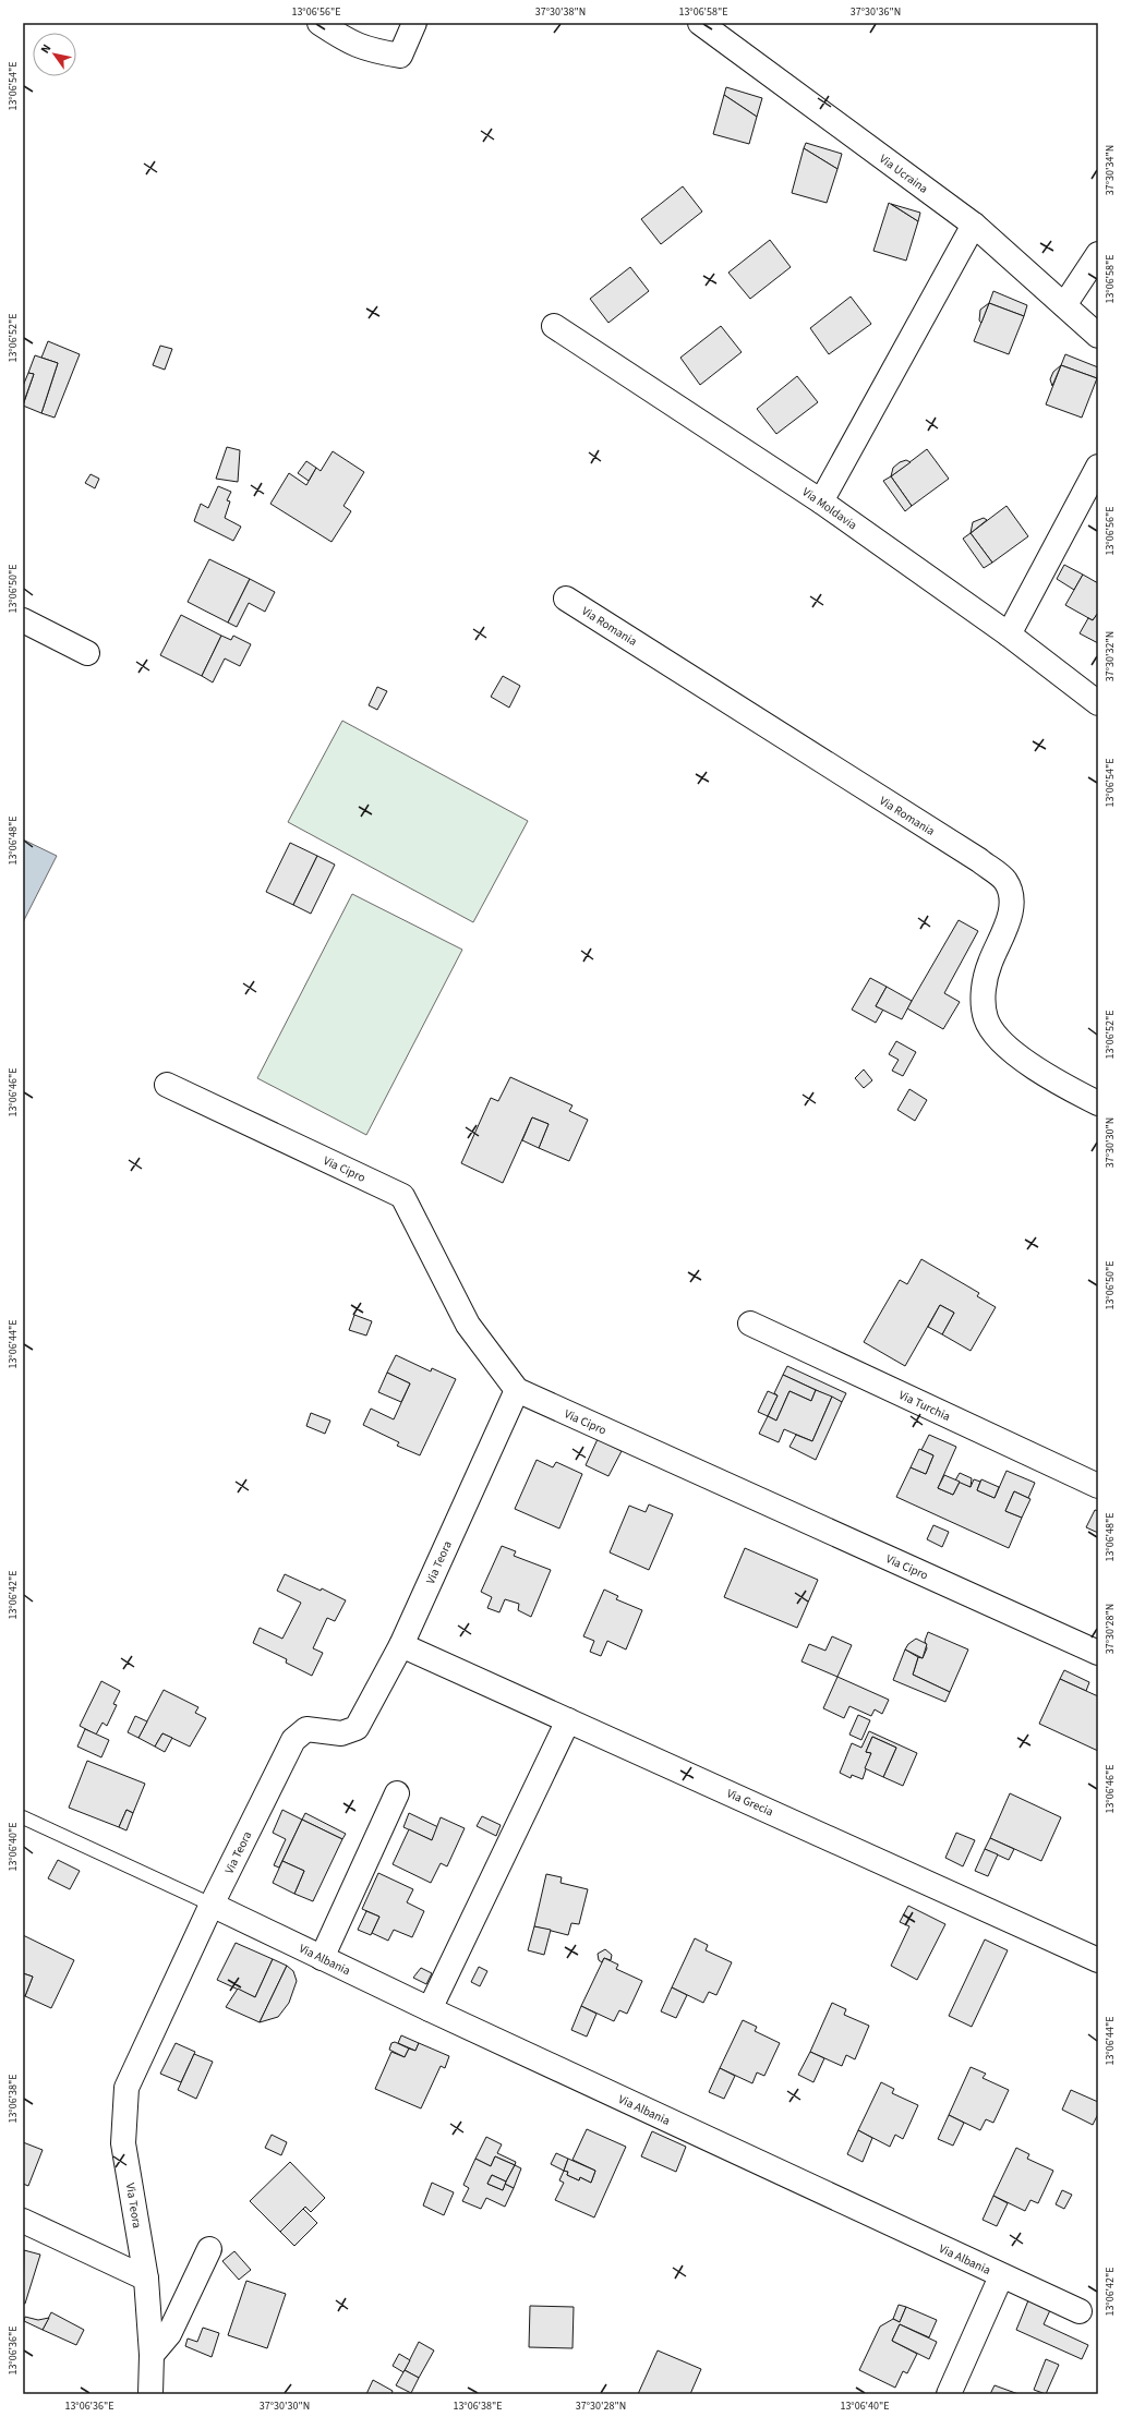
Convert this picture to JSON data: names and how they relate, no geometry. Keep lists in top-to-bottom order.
{
  "streets": {
    "street": [
      "Via Ucraina",
      "Via Moldavia",
      "Via Romania",
      "Via Cipro",
      "Via Turchia",
      "Via Teora",
      "Via Grecia",
      "Via Albania"
    ]
  },
  "crossings": [
    ["Via Cipro", "Via Teora"],
    ["Via Teora", "Via Grecia"],
    ["Via Teora", "Via Albania"]
  ],
  "north": "top left",
  "coordinates": [
    "13°06'56\"E",
    "37°30'38\"N",
    "13°06'58\"E",
    "37°30'36\"N",
    "13°06'54\"E",
    "37°30'34\"N",
    "13°06'52\"E",
    "13°06'50\"E",
    "37°30'32\"N",
    "13°06'48\"E",
    "13°06'46\"E",
    "37°30'30\"N",
    "13°06'44\"E",
    "13°06'42\"E",
    "37°30'28\"N",
    "13°06'40\"E",
    "13°06'38\"E",
    "13°06'36\"E"
  ]
}
